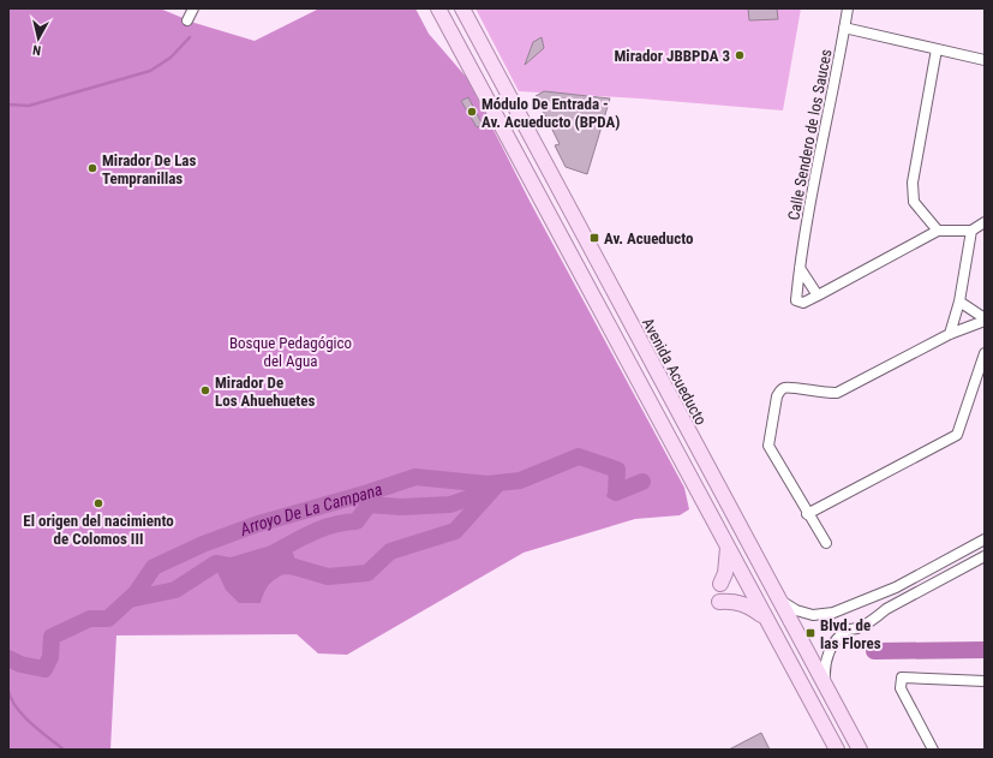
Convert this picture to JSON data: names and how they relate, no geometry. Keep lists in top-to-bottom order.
{
  "streets": {
    "main road": ["Avenida Acueducto"],
    "street": ["Calle Sendero de los Sauces"]
  },
  "water": ["Arroyo De La Campana"],
  "parks": ["Bosque Pedagógico del Agua"],
  "places": {
    "other": [
      "Mirador JBBPDA 3",
      "Módulo De Entrada - Av. Acueducto (BPDA)",
      "Mirador De Las Tempranillas",
      "Mirador De Los Ahuehuetes",
      "El origen del nacimiento de Colomos III"
    ],
    "transit": ["Av. Acueducto", "Blvd. de las Flores"]
  },
  "north": "bottom"
}
